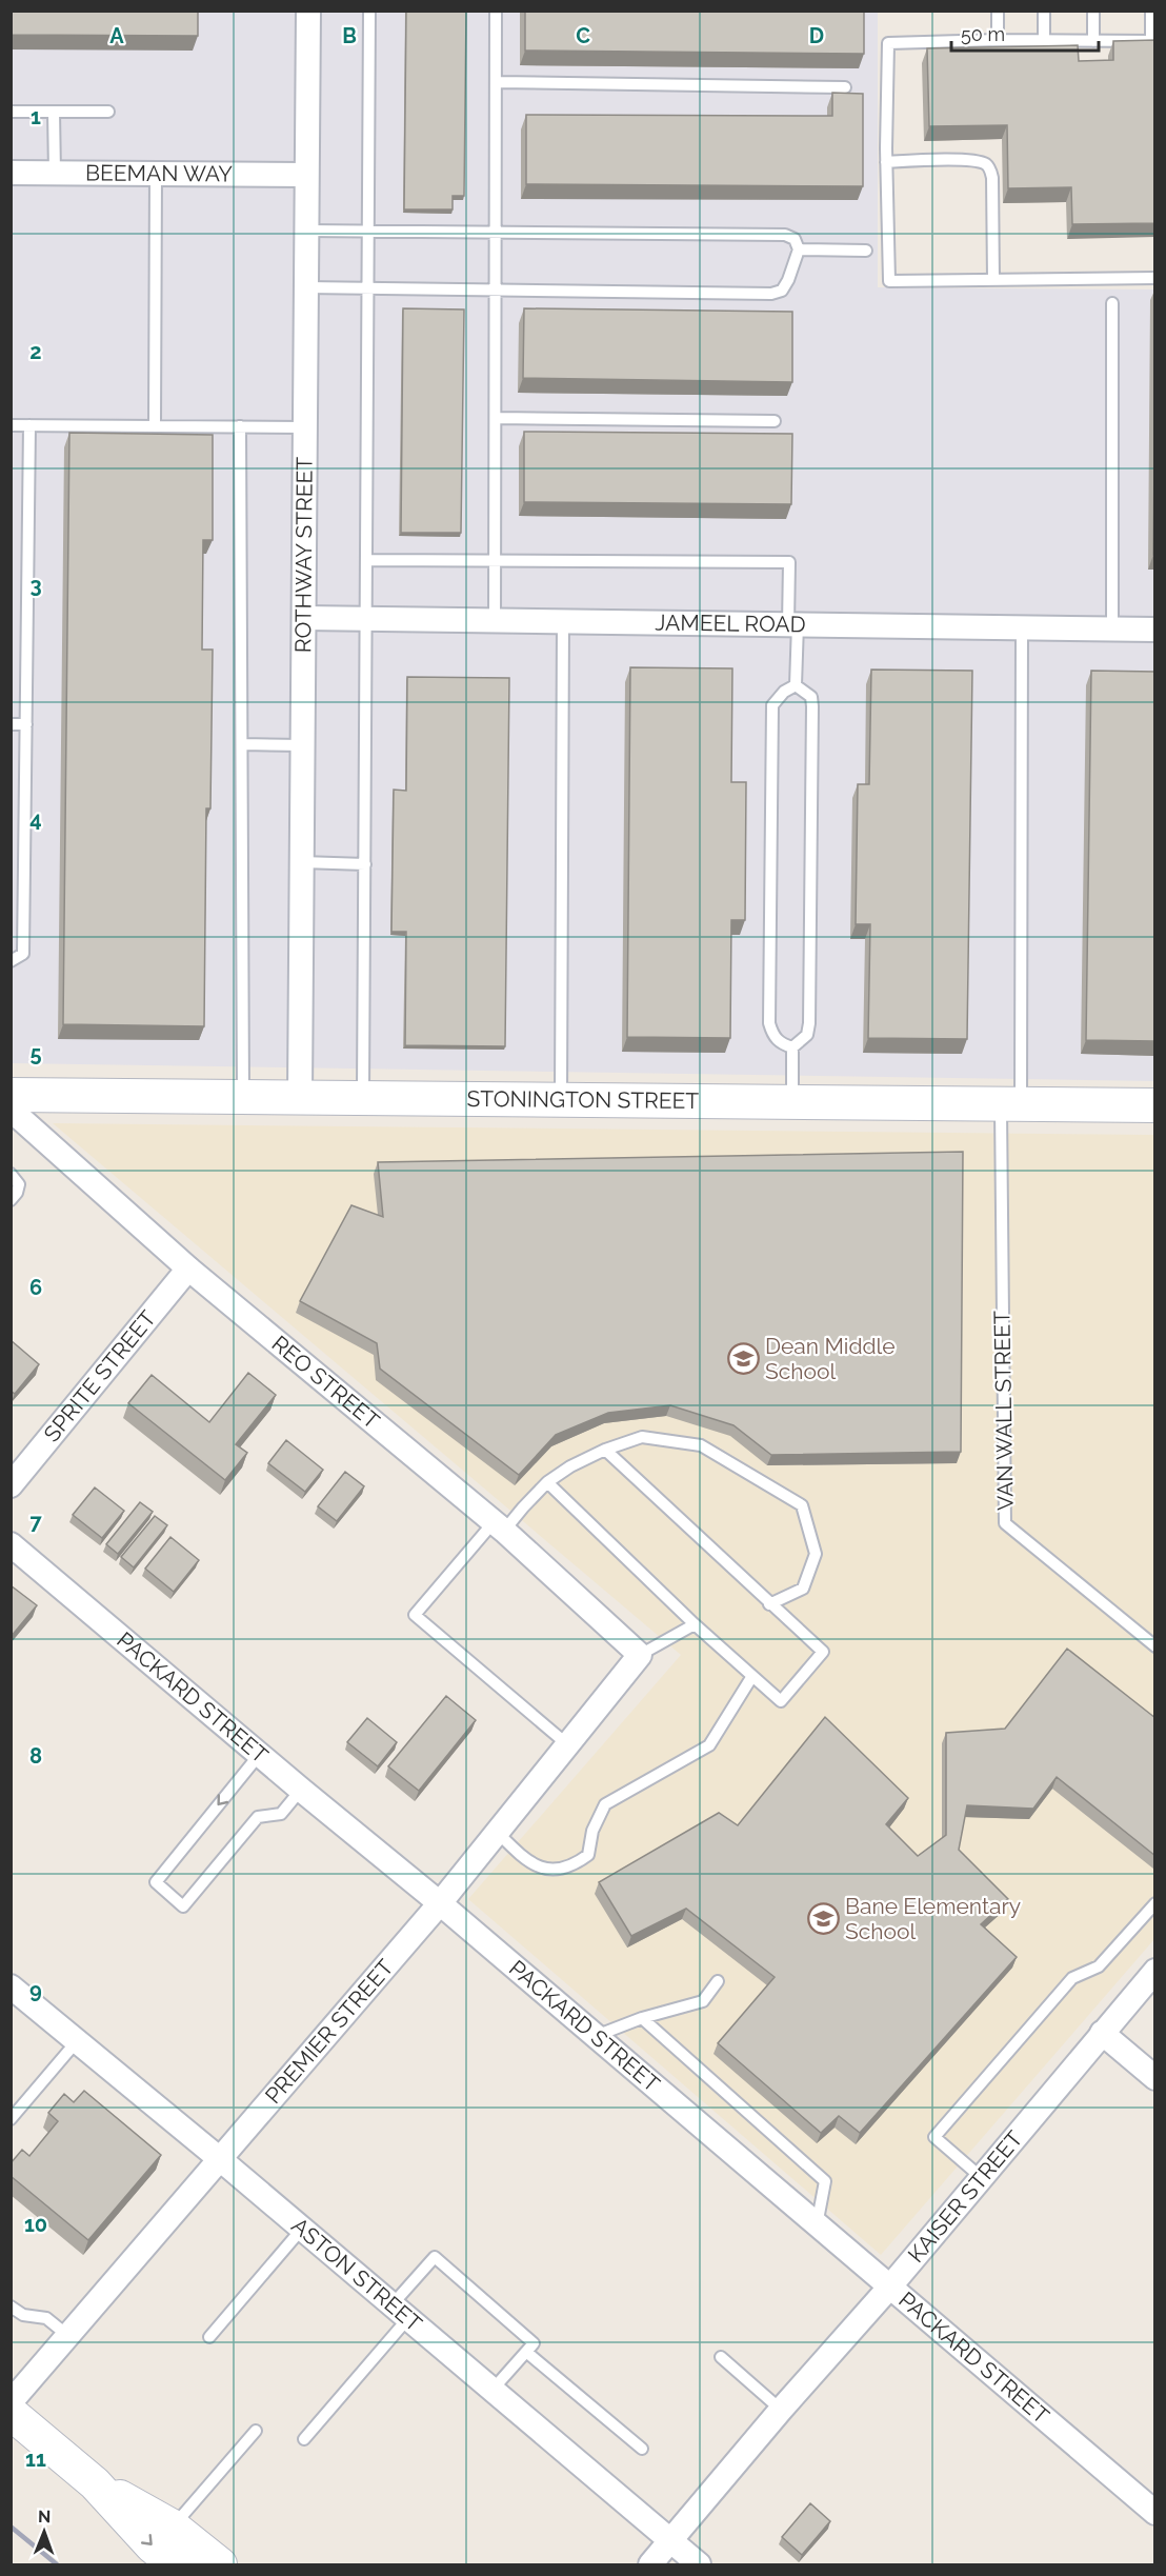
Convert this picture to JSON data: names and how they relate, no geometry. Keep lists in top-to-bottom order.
{
  "streets": {
    "street": [
      "BEEMAN WAY",
      "ROTHWAY STREET",
      "JAMEEL ROAD",
      "STONINGTON STREET",
      "SPRITE STREET",
      "REO STREET",
      "PACKARD STREET",
      "PREMIER STREET",
      "KAISER STREET",
      "ASTON STREET"
    ],
    "lane": ["VAN WALL STREET"]
  },
  "crossings": [
    ["BEEMAN WAY", "ROTHWAY STREET"],
    ["ROTHWAY STREET", "JAMEEL ROAD"],
    ["ROTHWAY STREET", "STONINGTON STREET"],
    ["STONINGTON STREET", "VAN WALL STREET"],
    ["SPRITE STREET", "REO STREET"],
    ["REO STREET", "PREMIER STREET"],
    ["PACKARD STREET", "PREMIER STREET"],
    ["PACKARD STREET", "KAISER STREET"],
    ["PREMIER STREET", "ASTON STREET"],
    ["KAISER STREET", "ASTON STREET"]
  ],
  "places": {
    "school or university": ["Dean Middle School", "Bane Elementary School"]
  },
  "scale_bar": "50 m",
  "north": "top",
  "grid": {
    "columns": [
      "A",
      "B",
      "C",
      "D"
    ],
    "rows": [
      "1",
      "2",
      "3",
      "4",
      "5",
      "6",
      "7",
      "8",
      "9",
      "10",
      "11"
    ]
  }
}
